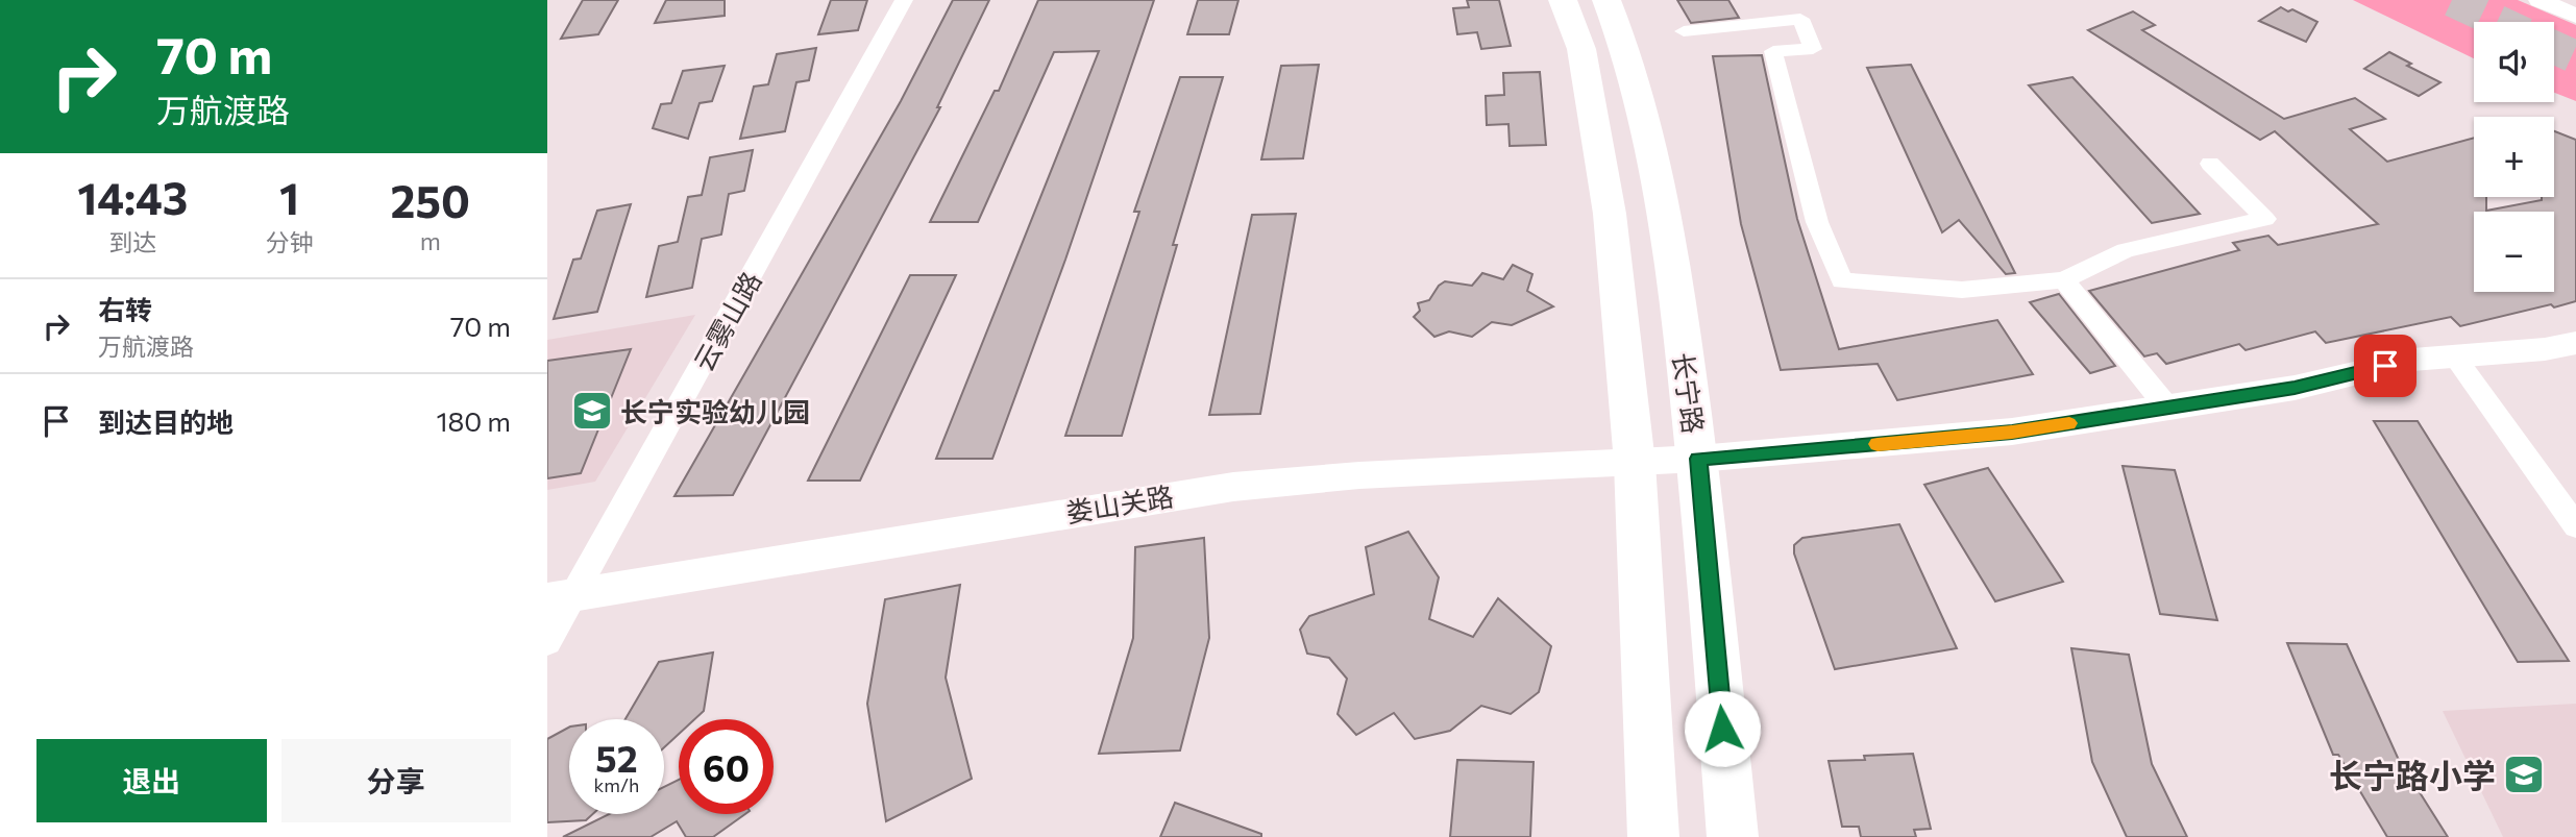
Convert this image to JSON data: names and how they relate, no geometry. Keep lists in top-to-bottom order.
{
  "streets": {
    "main road": ["长宁路"],
    "street": ["云雾山路", "娄山关路"]
  },
  "crossings": [
    ["云雾山路", "娄山关路"],
    ["长宁路", "娄山关路"]
  ],
  "places": {
    "school or university": ["长宁实验幼儿园", "长宁路小学"]
  },
  "page": {
    "turn": ["70 m", "万航渡路"],
    "map_buttons": ["+", "−"],
    "eta": [
      "14:43",
      "到达",
      "1",
      "分钟",
      "250",
      "m"
    ],
    "list": [
      {
        "name": "右转",
        "note": "万航渡路",
        "value": "70 m"
      },
      {
        "name": "到达目的地",
        "value": "180 m"
      }
    ],
    "speed": "52 km/h",
    "limit": "60",
    "buttons": ["退出", "分享"]
  }
}
